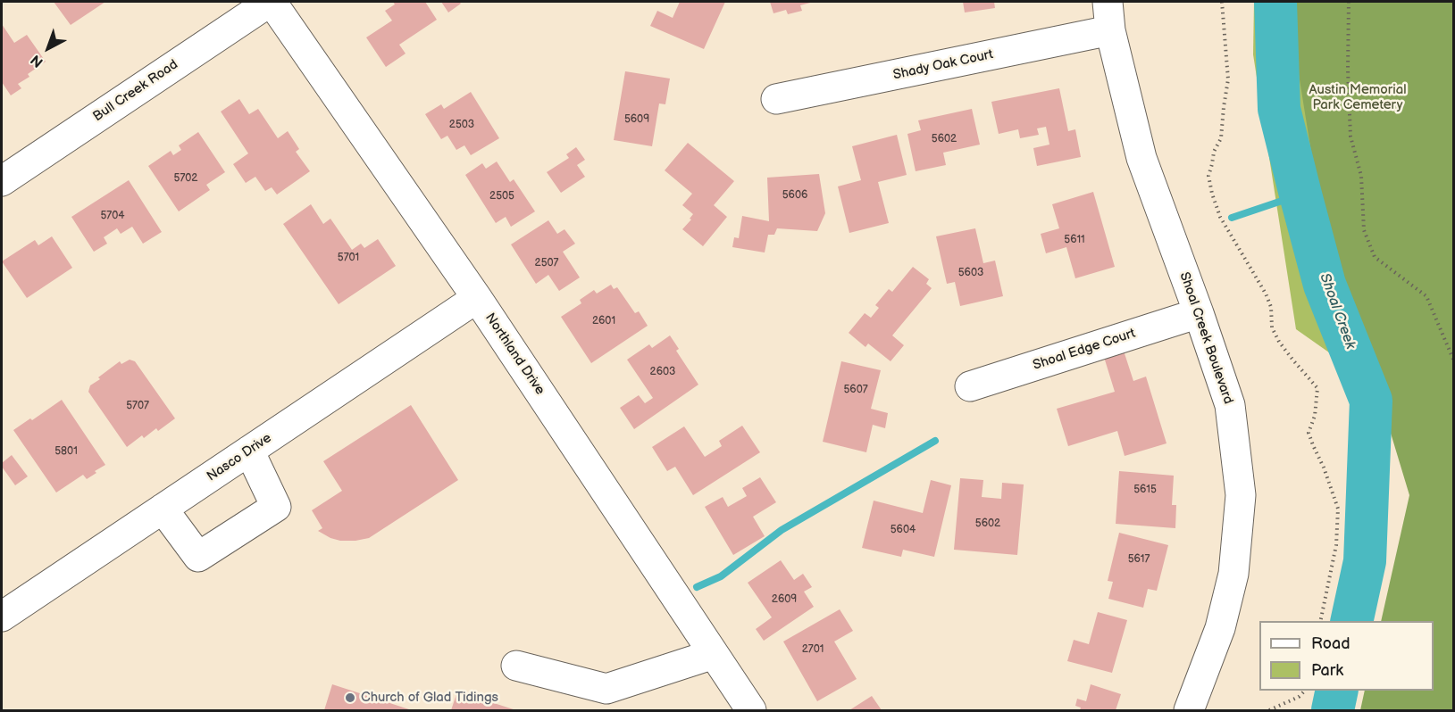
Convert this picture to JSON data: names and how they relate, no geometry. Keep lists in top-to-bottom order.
{
  "streets": {
    "street": [
      "Shady Oak Court",
      "Bull Creek Road",
      "Shoal Creek Boulevard",
      "Shoal Edge Court",
      "Northland Drive",
      "Nasco Drive"
    ]
  },
  "crossings": [
    ["Shady Oak Court", "Shoal Creek Boulevard"],
    ["Bull Creek Road", "Northland Drive"],
    ["Shoal Creek Boulevard", "Shoal Edge Court"],
    ["Northland Drive", "Nasco Drive"]
  ],
  "water": ["Shoal Creek"],
  "parks": ["Austin Memorial Park Cemetery"],
  "places": ["Church of Glad Tidings"],
  "house_numbers": [
    "5609",
    "2503",
    "5602",
    "5702",
    "5606",
    "2505",
    "5704",
    "5611",
    "5701",
    "2507",
    "5603",
    "2601",
    "2603",
    "5607",
    "5707",
    "5801",
    "5615",
    "5602",
    "5604",
    "5617",
    "2609",
    "2701"
  ],
  "legend": ["Road", "Park"],
  "north": "bottom left"
}
